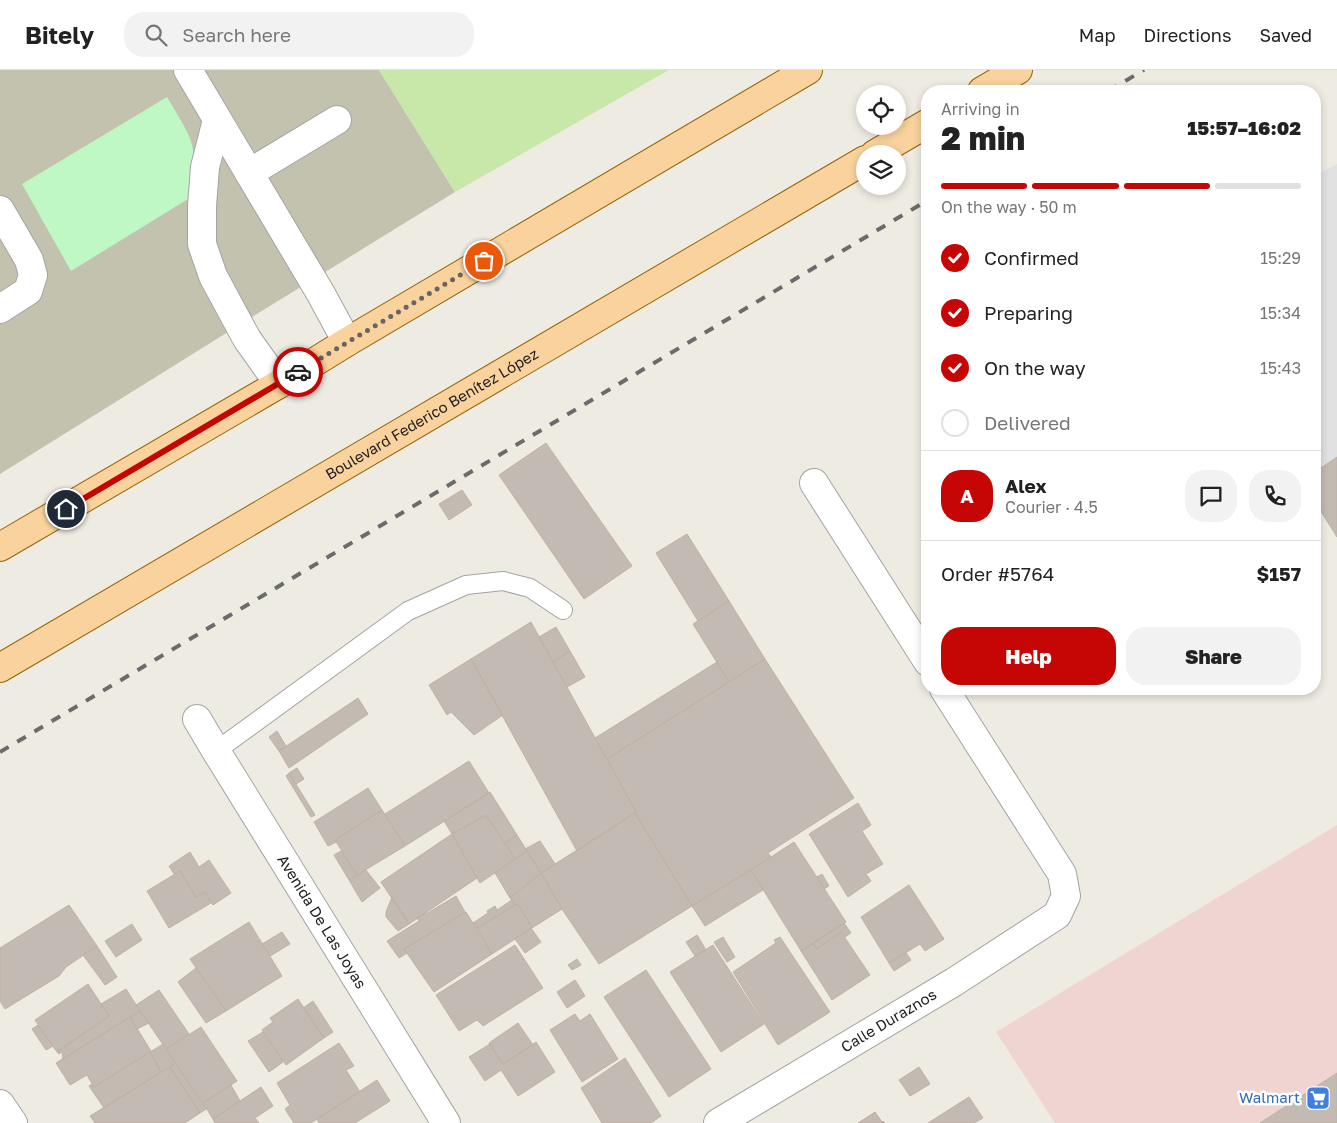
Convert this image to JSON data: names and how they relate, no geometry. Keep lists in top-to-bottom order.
{
  "streets": {
    "main road": ["Boulevard Federico Benítez López"],
    "street": ["Avenida De Las Joyas", "Calle Duraznos"]
  },
  "places": {
    "supermarket": ["Walmart"]
  },
  "page": {
    "header": "Bitely",
    "search": "Search here",
    "nav": ["Map", "Directions", "Saved"],
    "heading": ["2 min", "Arriving in", "15:57–16:02"],
    "panel": [
      "Alex",
      "Courier · 4.5",
      "Order #5764",
      "$157"
    ],
    "bar": "On the way · 50 m",
    "list": [
      ["Confirmed", "15:29"],
      ["Preparing", "15:34"],
      ["On the way", "15:43"],
      "Delivered"
    ],
    "round": "A",
    "buttons": ["Help", "Share"]
  }
}
